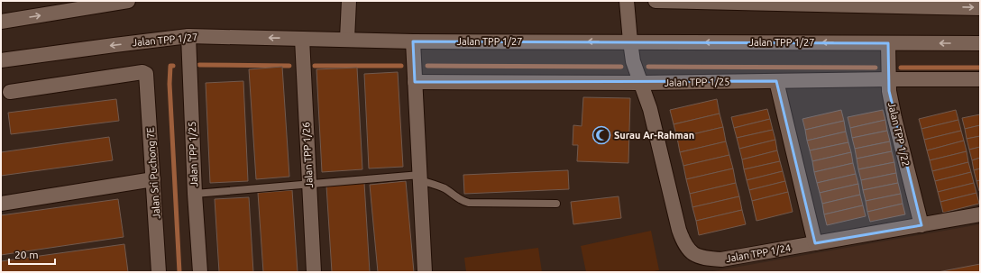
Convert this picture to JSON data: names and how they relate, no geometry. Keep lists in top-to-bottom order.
{
  "streets": {
    "street": [
      "Jalan TPP 1/27",
      "Jalan TPP 1/25",
      "Jalan TPP 1/22",
      "Jalan TPP 1/26",
      "Jalan Sri Puchong 7E",
      "Jalan TPP 1/24"
    ]
  },
  "crossings": [
    ["Jalan TPP 1/27", "Jalan TPP 1/25"],
    ["Jalan TPP 1/27", "Jalan TPP 1/22"],
    ["Jalan TPP 1/27", "Jalan TPP 1/26"],
    ["Jalan TPP 1/27", "Jalan TPP 1/24"],
    ["Jalan TPP 1/25", "Jalan TPP 1/22"],
    ["Jalan TPP 1/25", "Jalan TPP 1/24"],
    ["Jalan TPP 1/22", "Jalan TPP 1/24"]
  ],
  "places": {
    "mosque": ["Surau Ar-Rahman"]
  },
  "scale_bar": "20 m"
}
